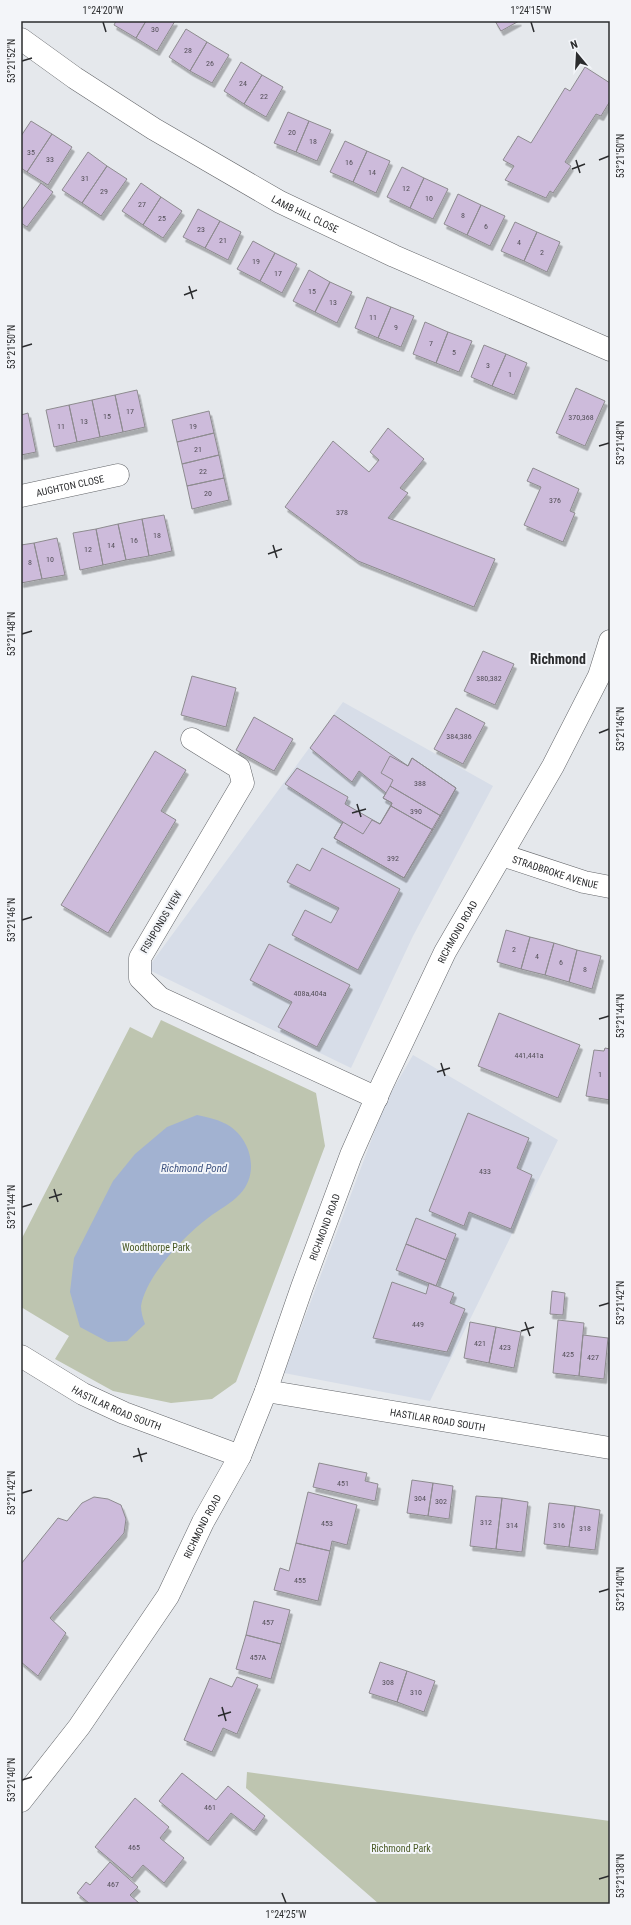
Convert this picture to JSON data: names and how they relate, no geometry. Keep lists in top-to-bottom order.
{
  "streets": {
    "street": [
      "LAMB HILL CLOSE",
      "AUGHTON CLOSE",
      "STRADBROKE AVENUE",
      "FISHPONDS VIEW",
      "RICHMOND ROAD",
      "HASTILAR ROAD SOUTH"
    ]
  },
  "crossings": [
    ["STRADBROKE AVENUE", "RICHMOND ROAD"],
    ["FISHPONDS VIEW", "RICHMOND ROAD"],
    ["RICHMOND ROAD", "HASTILAR ROAD SOUTH"]
  ],
  "districts": ["Richmond"],
  "water": ["Richmond Pond"],
  "parks": ["Woodthorpe Park", "Richmond Park"],
  "house_numbers": [
    "30",
    "28",
    "26",
    "24",
    "22",
    "20",
    "18",
    "35",
    "33",
    "16",
    "14",
    "31",
    "12",
    "29",
    "10",
    "27",
    "8",
    "25",
    "6",
    "23",
    "21",
    "4",
    "2",
    "19",
    "17",
    "15",
    "13",
    "11",
    "9",
    "7",
    "5",
    "3",
    "1",
    "17",
    "15",
    "370,368",
    "13",
    "11",
    "19",
    "21",
    "22",
    "20",
    "376",
    "378",
    "18",
    "16",
    "14",
    "12",
    "10",
    "8",
    "380,382",
    "384,386",
    "388",
    "390",
    "392",
    "2",
    "4",
    "6",
    "8",
    "408a,404a",
    "441,441a",
    "1",
    "433",
    "449",
    "421",
    "423",
    "425",
    "427",
    "451",
    "304",
    "302",
    "312",
    "453",
    "314",
    "316",
    "318",
    "455",
    "457",
    "457A",
    "308",
    "310",
    "461",
    "465",
    "467"
  ],
  "north": "top",
  "coordinates": [
    "1°24'20\"W",
    "1°24'15\"W",
    "53°21'52\"N",
    "53°21'50\"N",
    "53°21'48\"N",
    "53°21'46\"N",
    "53°21'44\"N",
    "53°21'42\"N",
    "53°21'40\"N",
    "53°21'38\"N",
    "1°24'25\"W"
  ]
}
